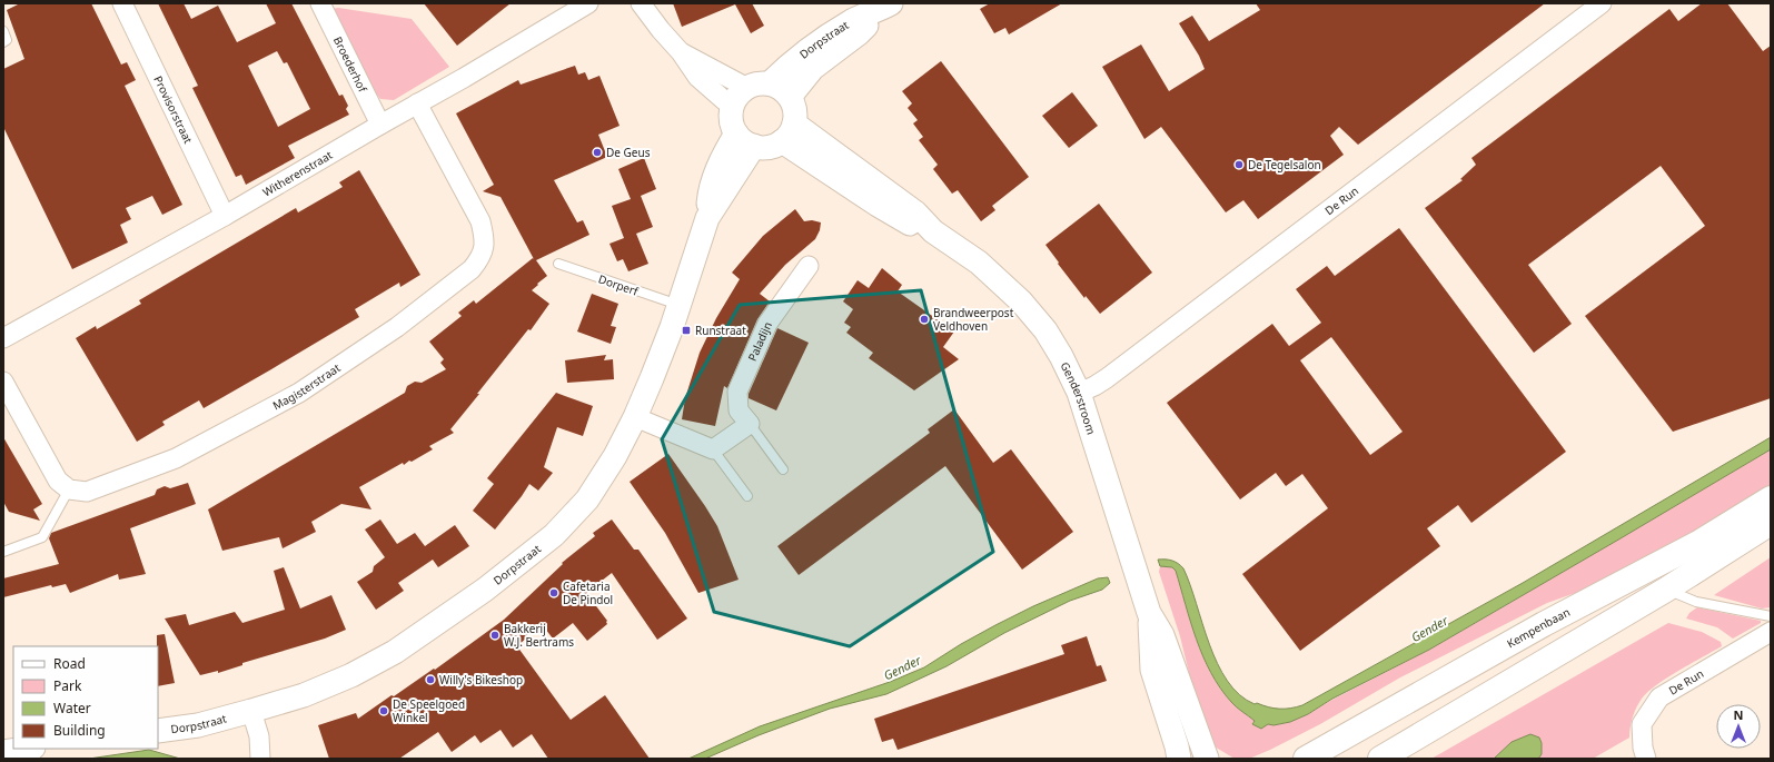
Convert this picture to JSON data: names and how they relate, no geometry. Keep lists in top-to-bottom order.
{
  "streets": {
    "main road": ["Kempenbaan"],
    "street": [
      "Dorpstraat",
      "Broederhof",
      "Provisorstraat",
      "Witherenstraat",
      "De Run",
      "Paladijn",
      "Magisterstraat",
      "Genderstroom"
    ],
    "lane": ["Dorperf"]
  },
  "crossings": [
    ["Dorpstraat", "Dorperf"],
    ["Dorpstraat", "Genderstroom"],
    ["Broederhof", "Witherenstraat"],
    ["Provisorstraat", "Witherenstraat"],
    ["Witherenstraat", "Magisterstraat"],
    ["De Run", "Genderstroom"]
  ],
  "water": ["Gender"],
  "places": {
    "other": [
      "De Geus",
      "De Tegelsalon",
      "Brandweerpost Veldhoven",
      "Cafetaria De Pindol",
      "Bakkerij W.J. Bertrams",
      "Willy's Bikeshop",
      "De Speelgoed Winkel"
    ],
    "transit": ["Runstraat"]
  },
  "legend": [
    "Road",
    "Park",
    "Water",
    "Building"
  ],
  "north": "top"
}
